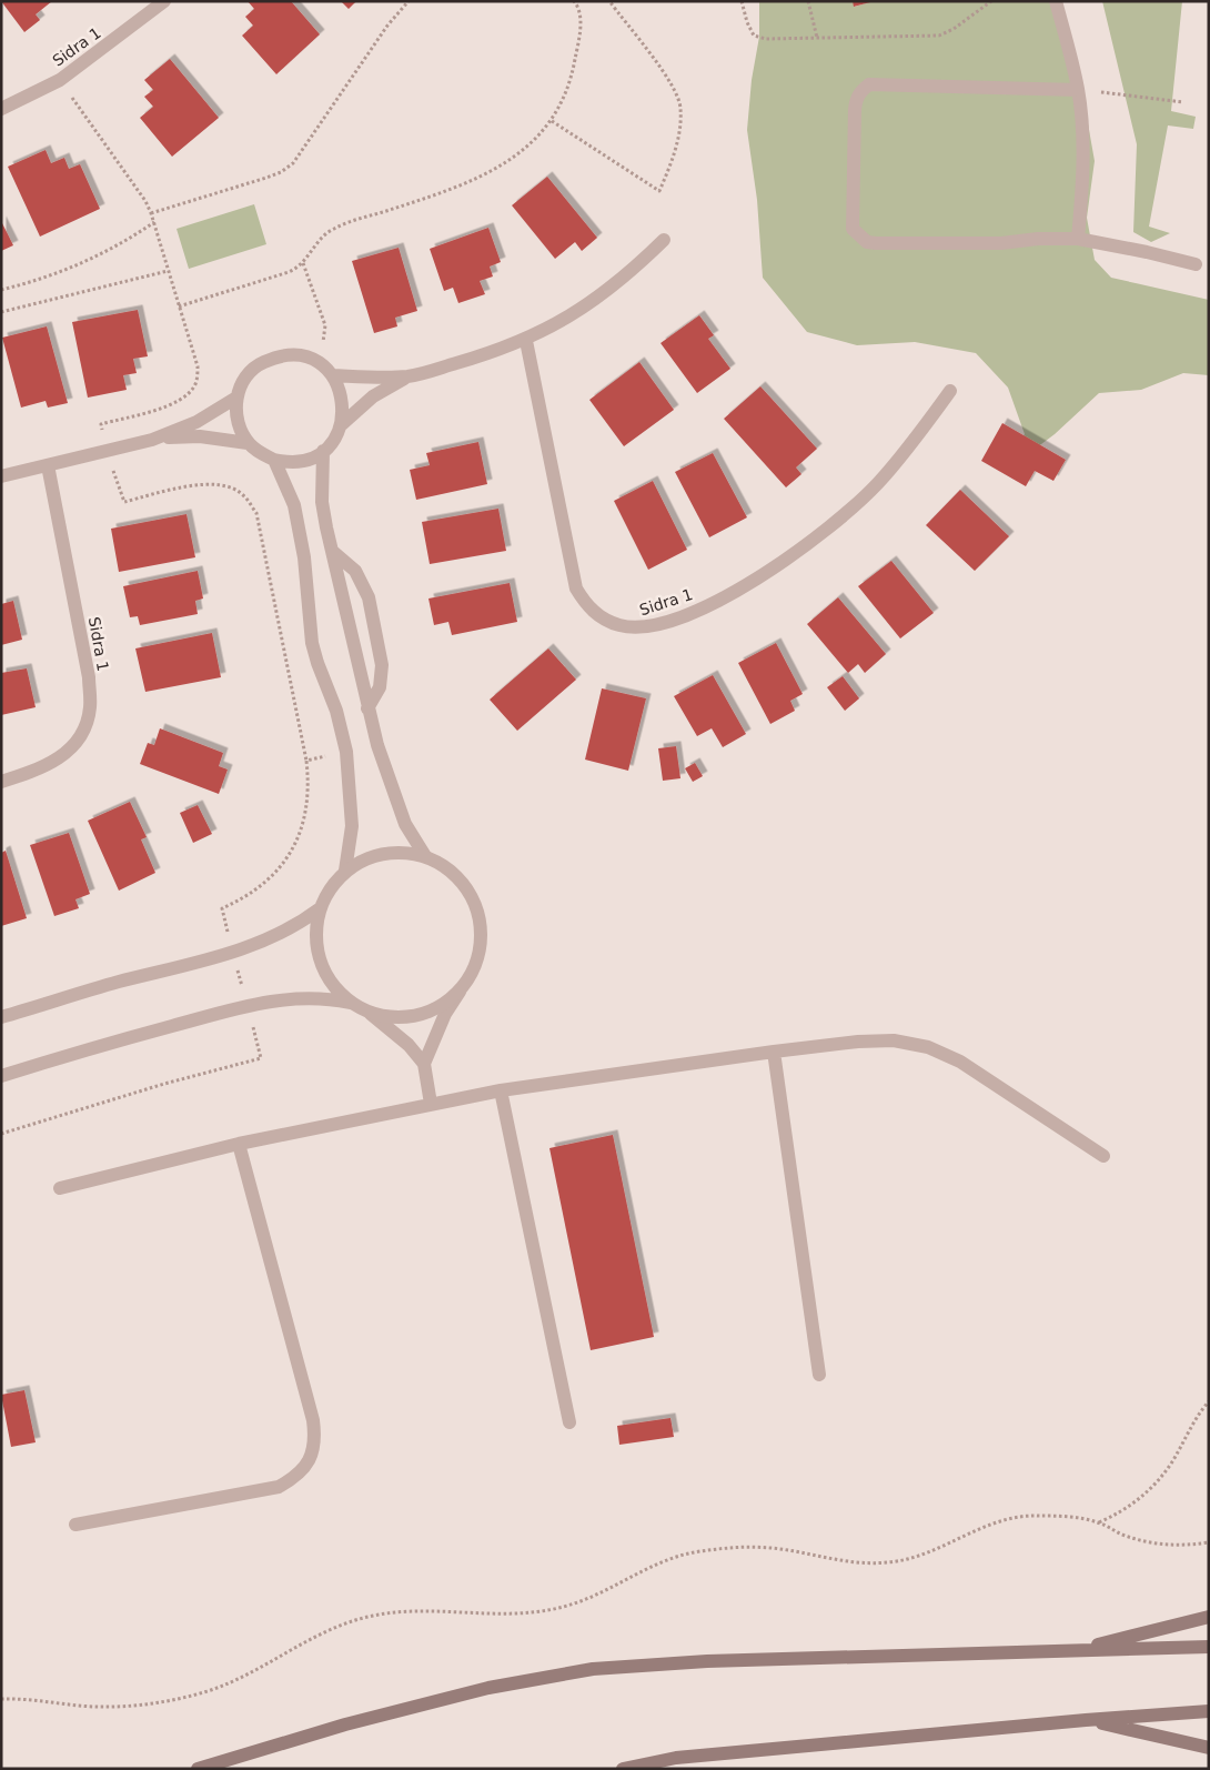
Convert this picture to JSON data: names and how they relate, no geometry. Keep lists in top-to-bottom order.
{
  "streets": {
    "street": ["Sidra 1"]
  }
}
